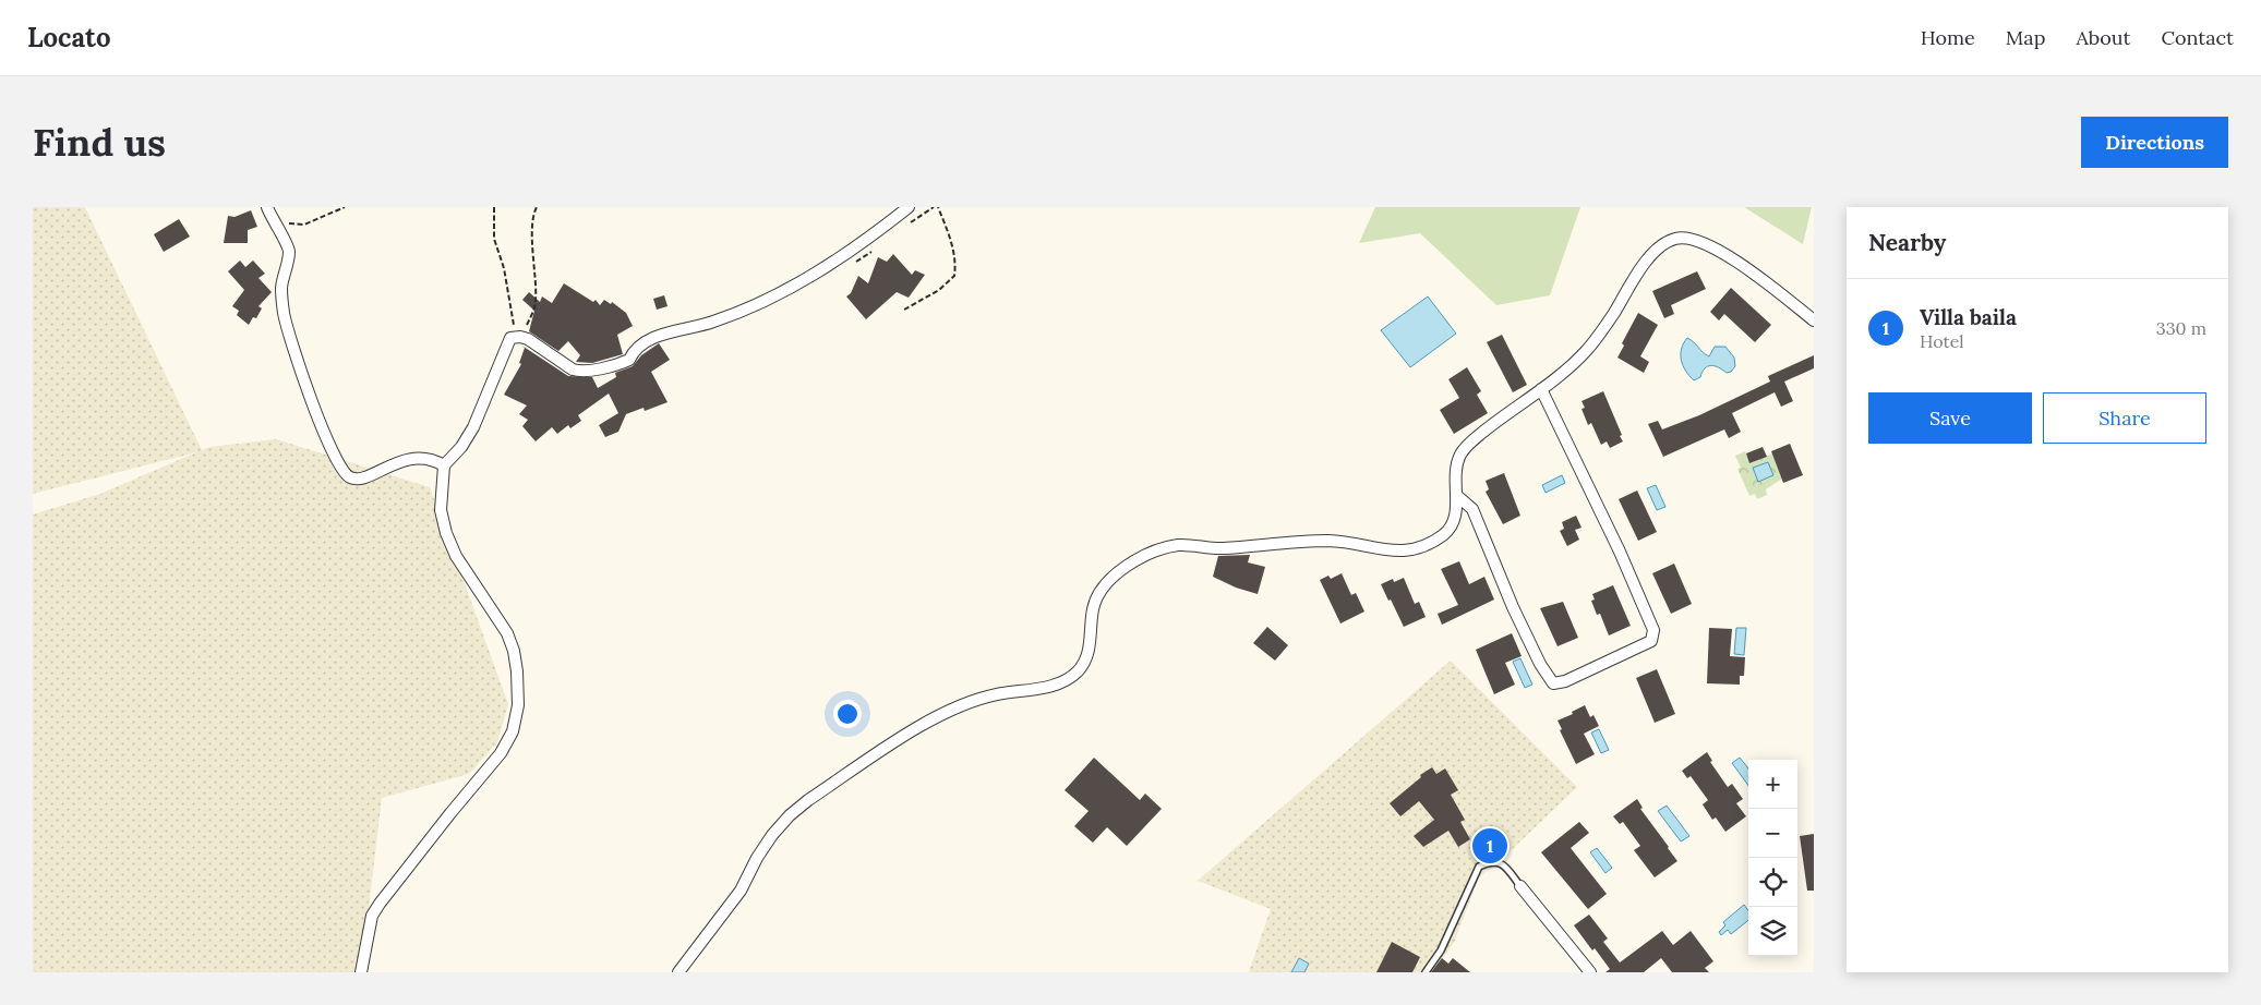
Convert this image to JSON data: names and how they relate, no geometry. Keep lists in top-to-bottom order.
{
  "page": {
    "header": "Locato",
    "nav": [
      "Home",
      "Map",
      "About",
      "Contact"
    ],
    "buttons": [
      "Directions",
      ["Save", "Share"]
    ],
    "title": "Find us",
    "heading": "Nearby",
    "list": [
      {
        "mark": "1",
        "name": "Villa baila",
        "note": "Hotel",
        "value": "330 m"
      }
    ],
    "map_buttons": ["+", "−"],
    "pins": "1"
  }
}
